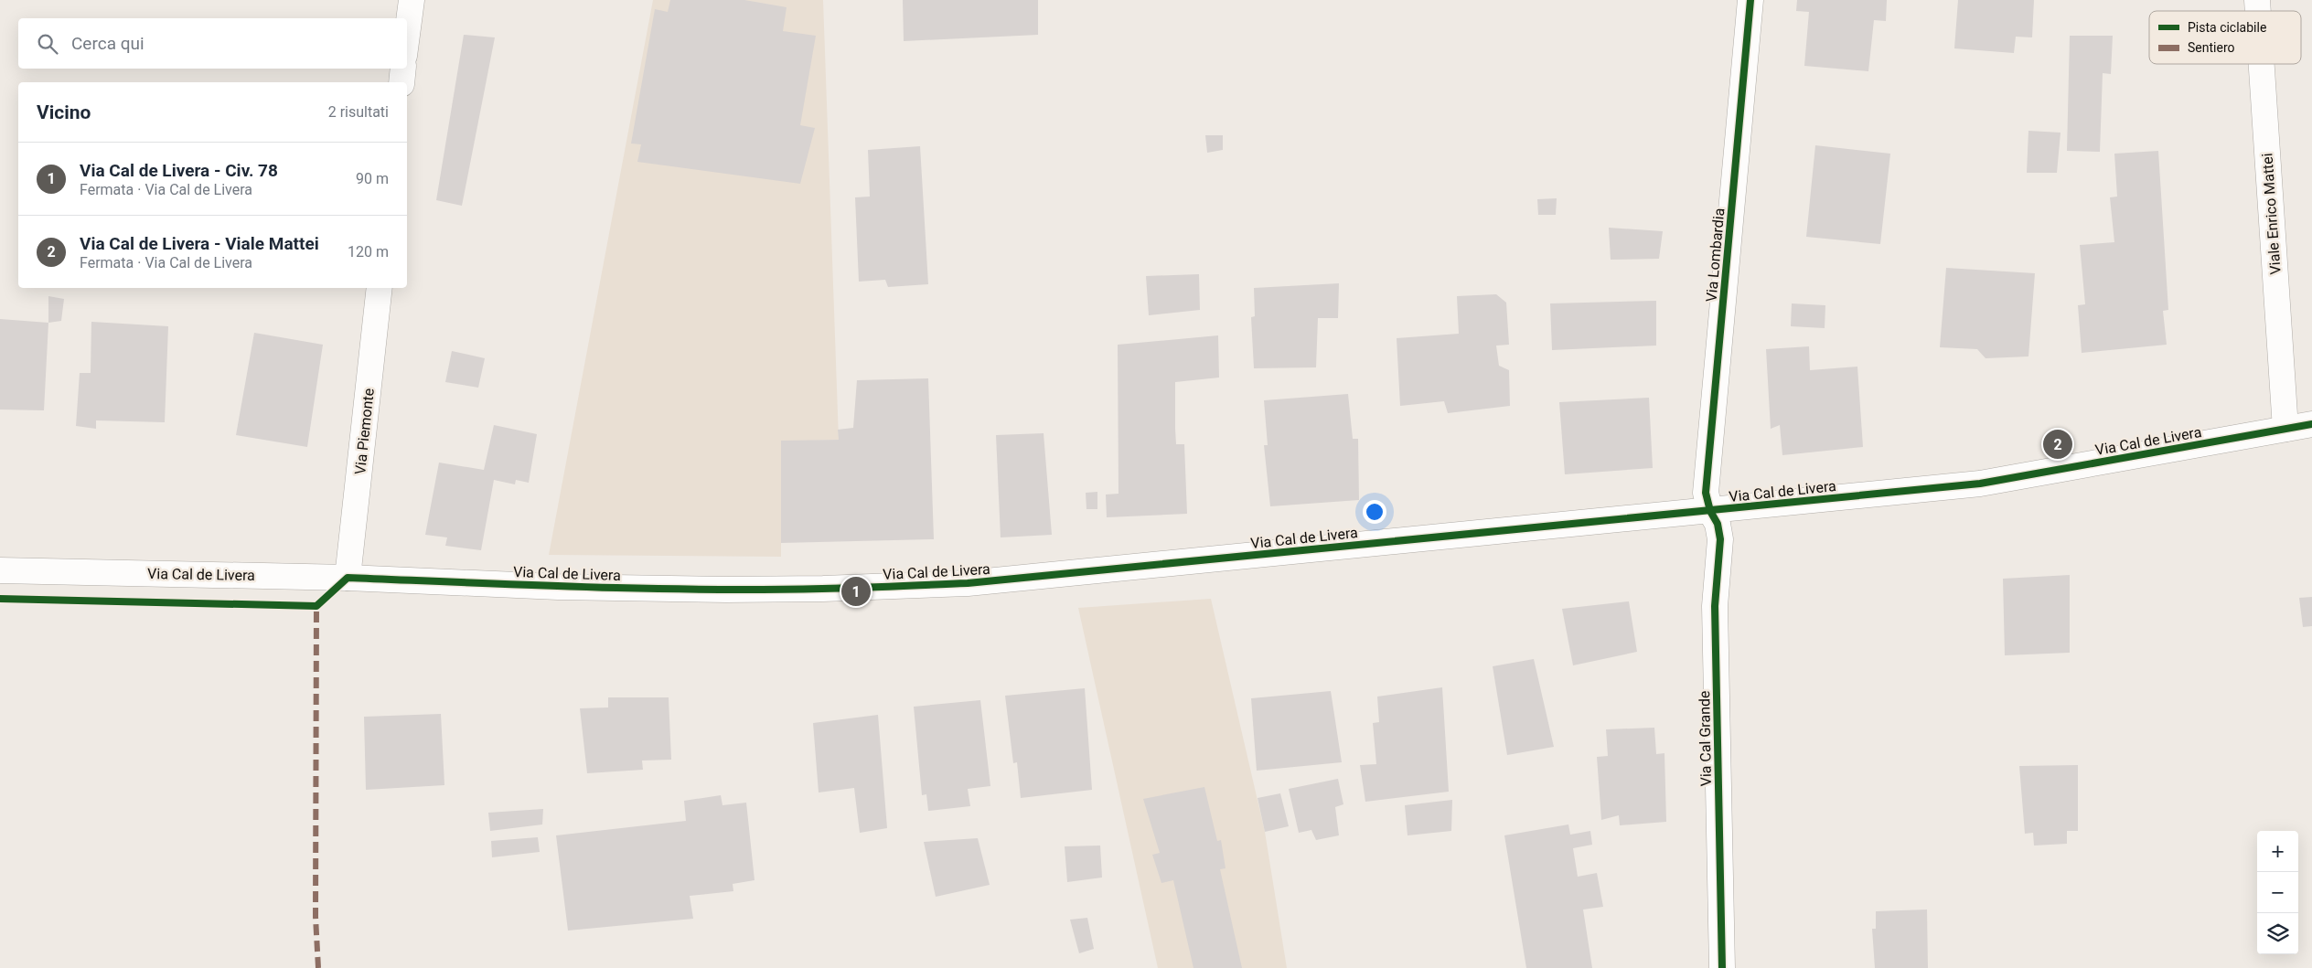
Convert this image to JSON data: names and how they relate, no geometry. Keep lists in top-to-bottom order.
{
  "streets": {
    "street": [
      "Viale Enrico Mattei",
      "Via Lombardia",
      "Via Piemonte",
      "Via Cal de Livera",
      "Via Cal Grande"
    ]
  },
  "crossings": [
    ["Viale Enrico Mattei", "Via Cal de Livera"],
    ["Via Lombardia", "Via Cal de Livera"],
    ["Via Lombardia", "Via Cal Grande"],
    ["Via Piemonte", "Via Cal de Livera"],
    ["Via Cal de Livera", "Via Cal Grande"]
  ],
  "legend": ["Pista ciclabile", "Sentiero"],
  "page": {
    "search": "Cerca qui",
    "heading": ["Vicino", "2 risultati"],
    "list": [
      {
        "mark": "1",
        "name": "Via Cal de Livera - Civ. 78",
        "note": "Fermata · Via Cal de Livera",
        "value": "90 m"
      },
      {
        "mark": "2",
        "name": "Via Cal de Livera - Viale Mattei",
        "note": "Fermata · Via Cal de Livera",
        "value": "120 m"
      }
    ],
    "pins": ["2", "1"],
    "map_buttons": ["+", "−"]
  }
}
